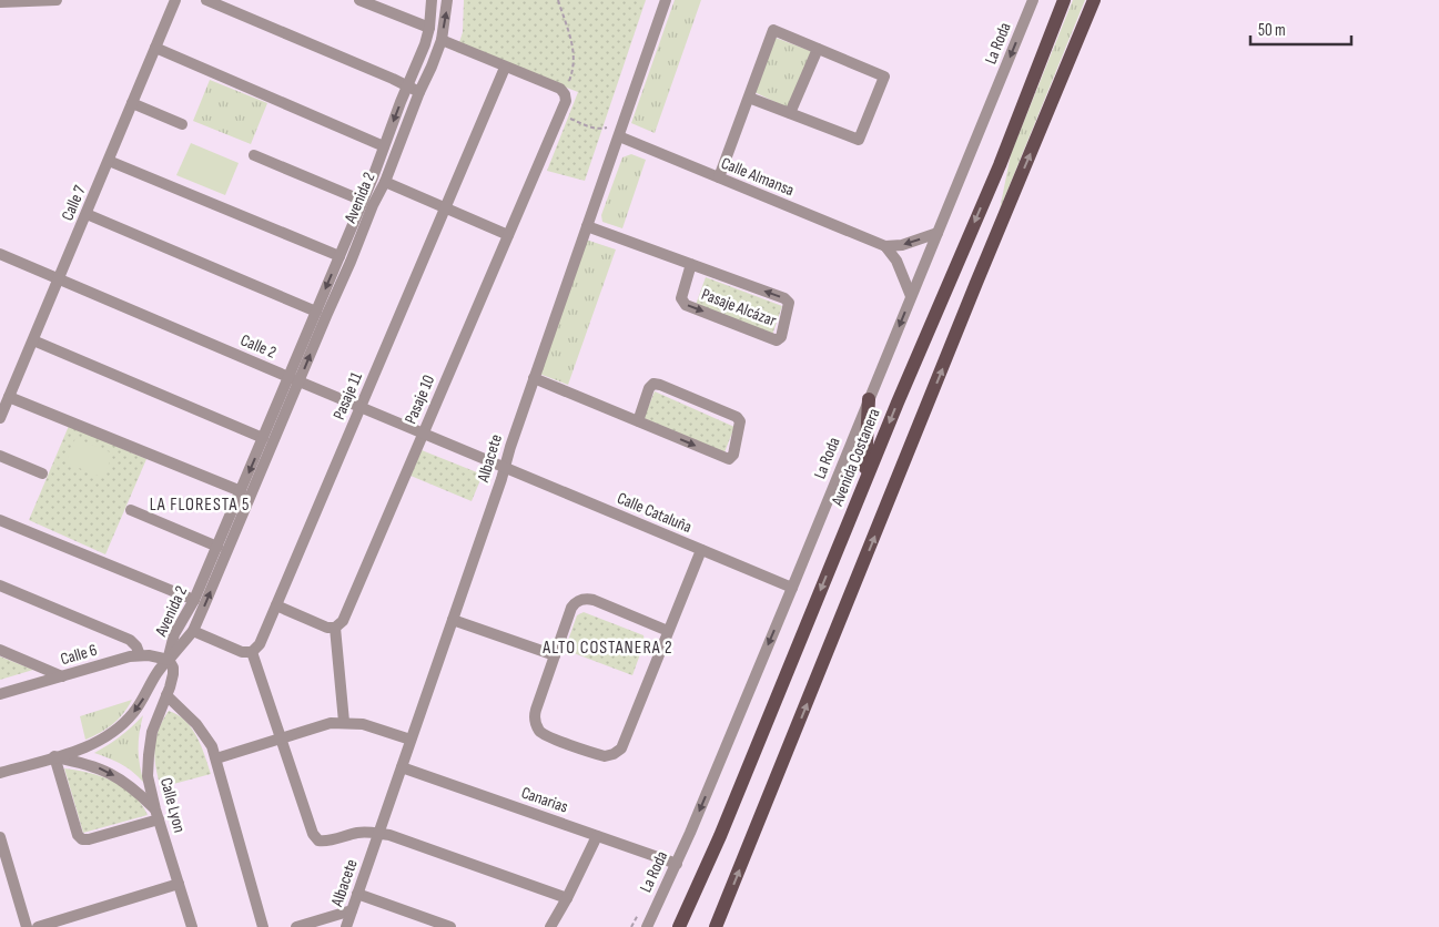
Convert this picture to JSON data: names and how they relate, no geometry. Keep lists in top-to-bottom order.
{
  "streets": {
    "main road": ["Avenida Costanera"],
    "street": [
      "La Roda",
      "Calle Almansa",
      "Avenida 2",
      "Calle 7",
      "Pasaje Alcázar",
      "Calle 2",
      "Pasaje 11",
      "Pasaje 10",
      "Albacete",
      "Calle Cataluña",
      "Calle 6",
      "Canarias",
      "Calle Lyon"
    ]
  },
  "crossings": [
    ["La Roda", "Calle Cataluña"],
    ["La Roda", "Canarias"],
    ["Calle Almansa", "Albacete"],
    ["Avenida 2", "Calle 2"],
    ["Avenida 2", "Calle 6"],
    ["Avenida 2", "Calle Lyon"],
    ["Calle 7", "Calle 2"],
    ["Calle 2", "Pasaje 11"],
    ["Calle 2", "Pasaje 10"],
    ["Calle 2", "Albacete"],
    ["Calle 2", "Calle Cataluña"],
    ["Albacete", "Calle Cataluña"],
    ["Albacete", "Canarias"],
    ["Calle 6", "Calle Lyon"]
  ],
  "one_way": ["La Roda"],
  "districts": ["LA FLORESTA 5", "ALTO COSTANERA 2"],
  "scale_bar": "50 m"
}
